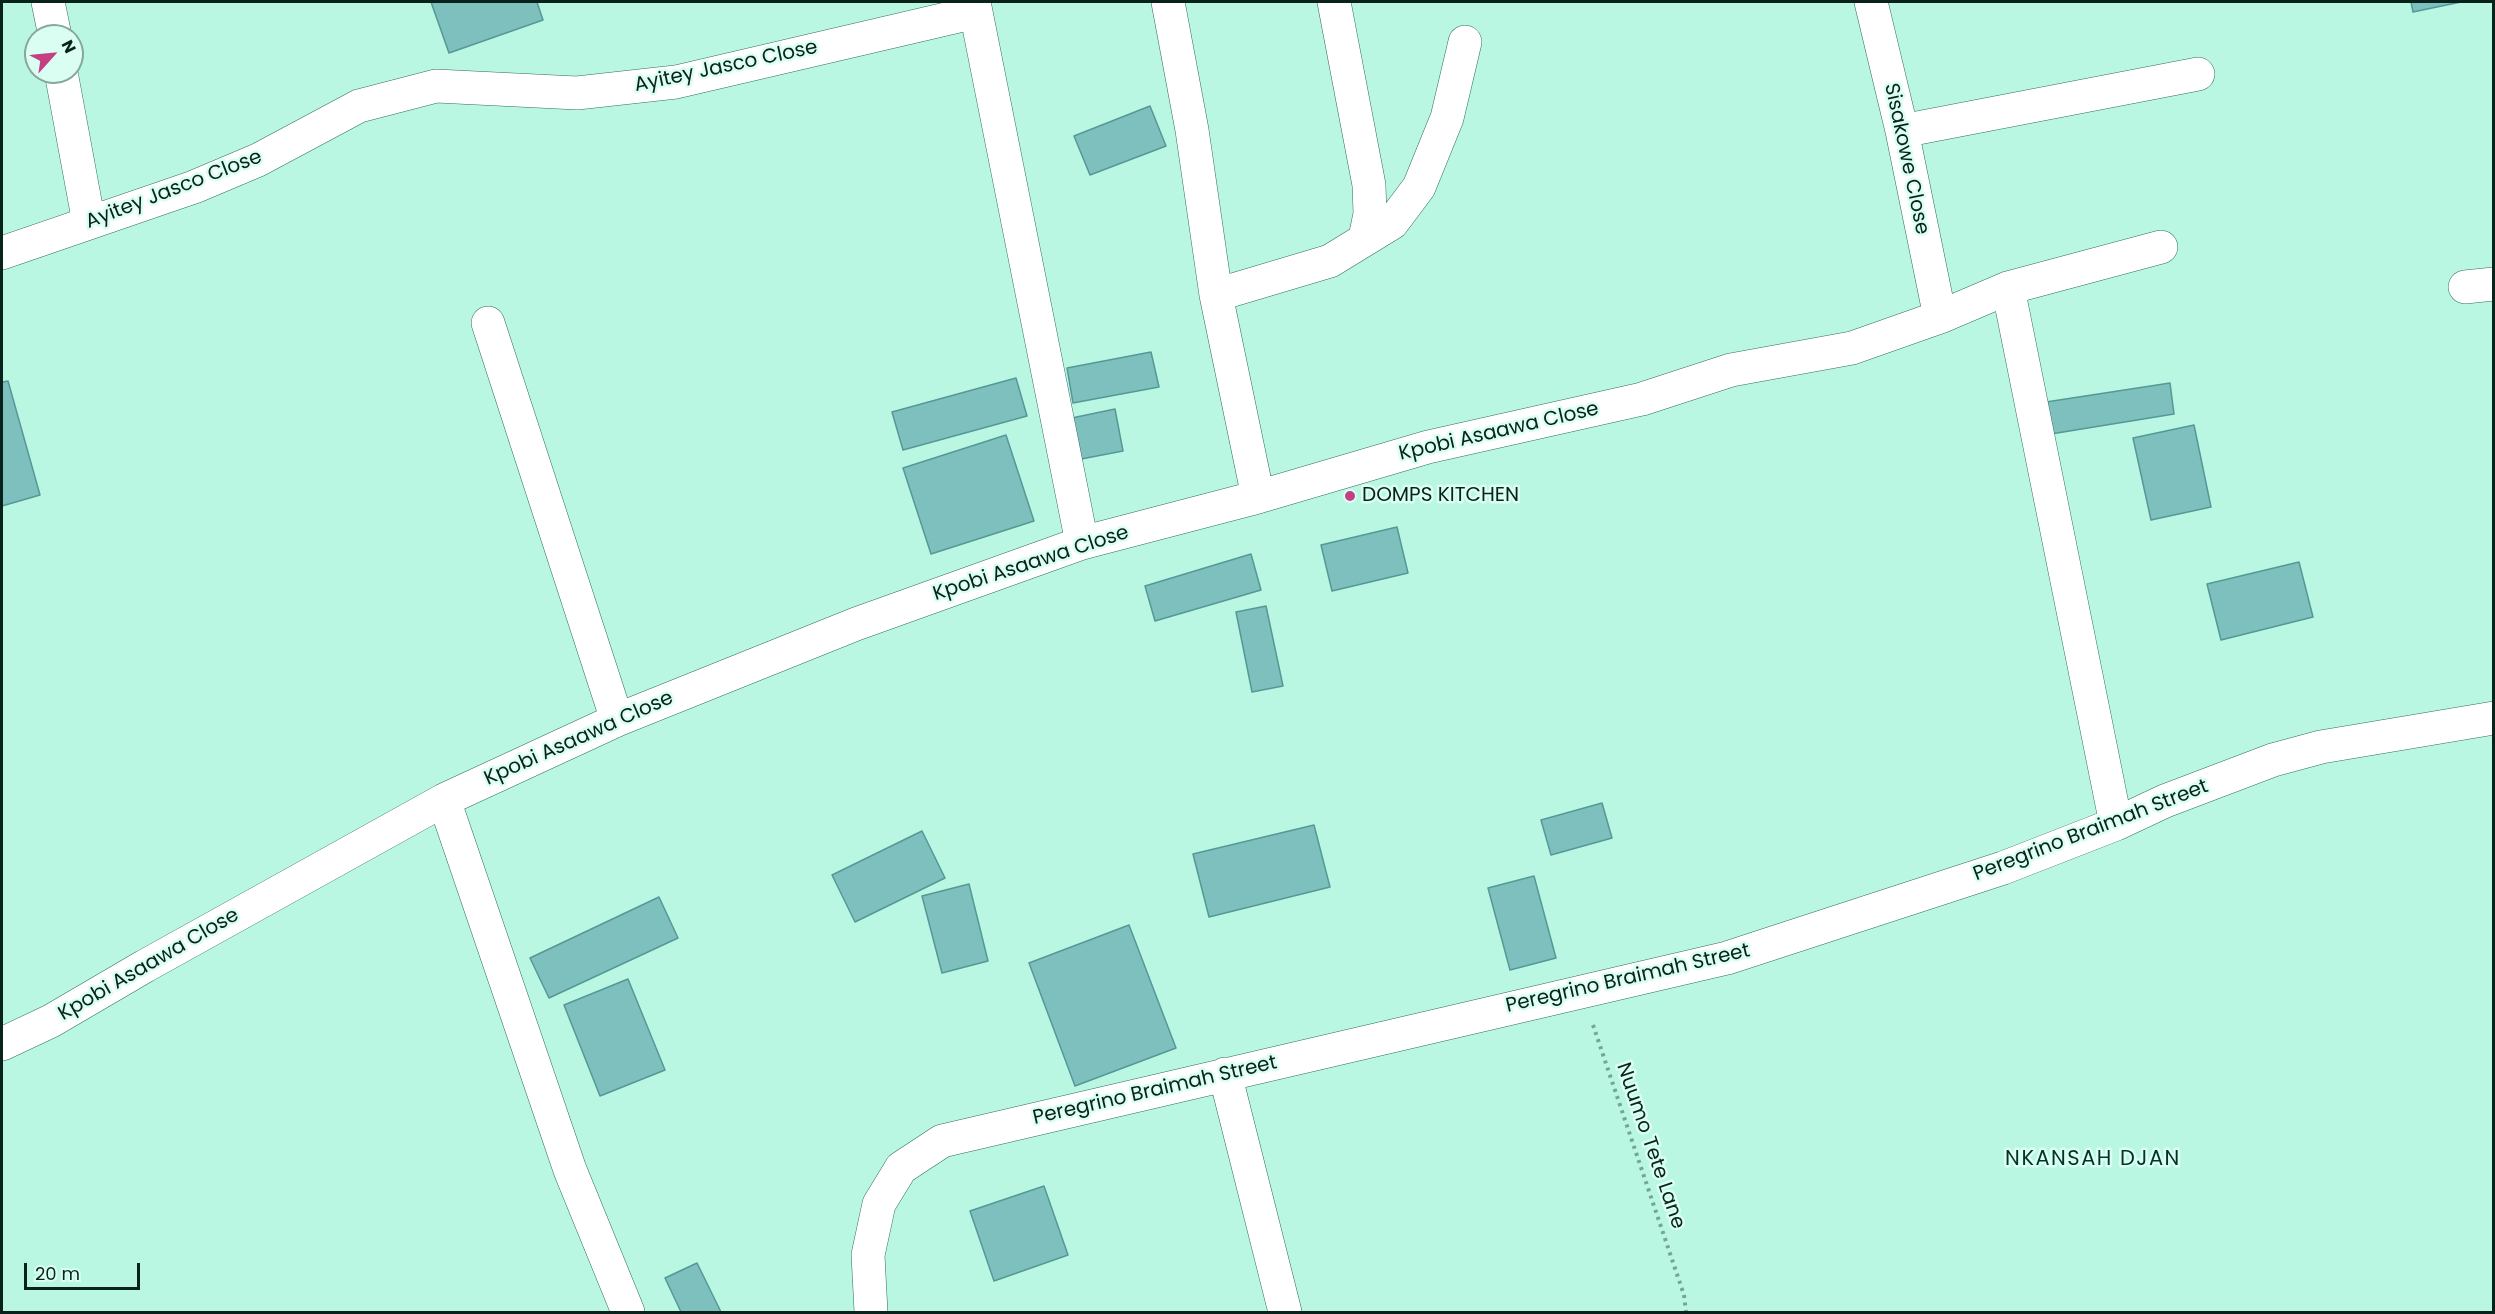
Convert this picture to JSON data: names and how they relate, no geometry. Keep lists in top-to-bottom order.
{
  "streets": {
    "street": [
      "Ayitey Jasco Close",
      "Sisakowe Close",
      "Kpobi Asaawa Close",
      "Peregrino Braimah Street"
    ],
    "path": ["Nuumo Tete Lane"]
  },
  "crossings": [
    ["Sisakowe Close", "Kpobi Asaawa Close"],
    ["Peregrino Braimah Street", "Nuumo Tete Lane"]
  ],
  "districts": ["NKANSAH DJAN"],
  "places": ["DOMPS KITCHEN"],
  "scale_bar": "20 m",
  "north": "top right"
}
